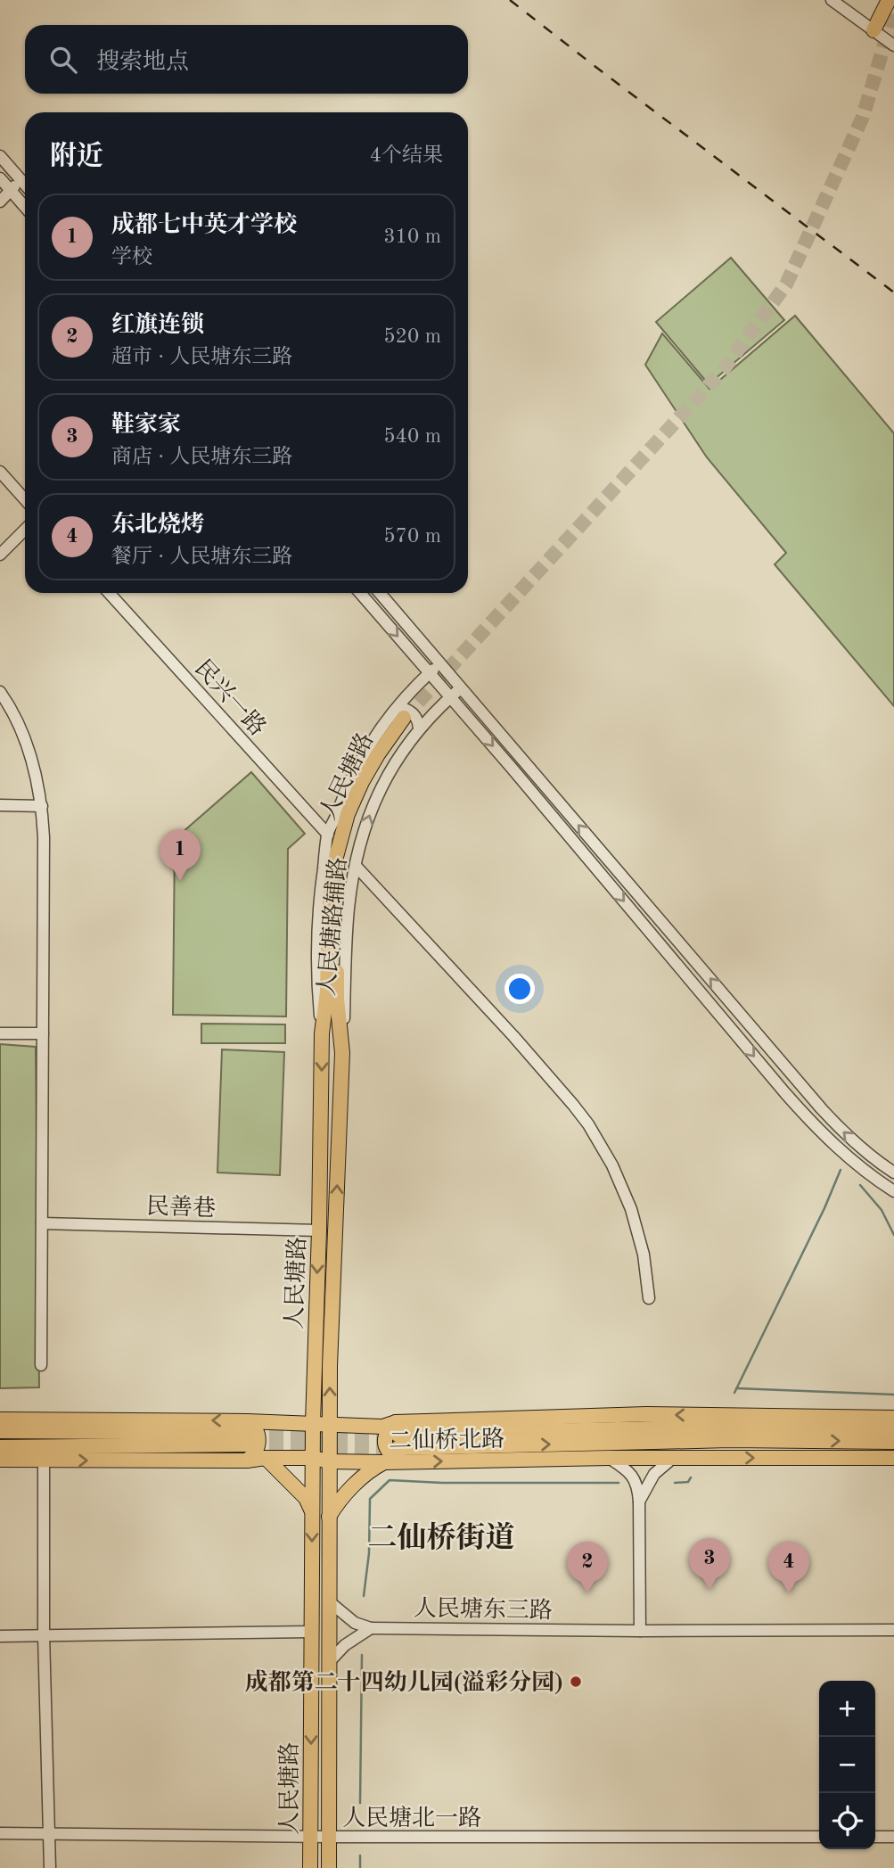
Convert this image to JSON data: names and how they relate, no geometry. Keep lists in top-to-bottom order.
{
  "streets": {
    "main road": ["人民塘路", "二仙桥北路"],
    "street": [
      "民兴一路",
      "人民塘路辅路",
      "民善巷",
      "人民塘东三路",
      "人民塘北一路"
    ]
  },
  "crossings": [
    ["民兴一路", "人民塘路辅路"],
    ["人民塘路", "人民塘路辅路"],
    ["人民塘路", "民善巷"],
    ["人民塘路", "二仙桥北路"],
    ["人民塘路", "人民塘东三路"],
    ["人民塘路", "人民塘北一路"]
  ],
  "districts": ["二仙桥街道"],
  "places": ["成都第二十四幼儿园(溢彩分园)"],
  "page": {
    "search": "搜索地点",
    "heading": ["附近", "4个结果"],
    "list": [
      {
        "mark": "1",
        "name": "成都七中英才学校",
        "note": "学校",
        "value": "310 m"
      },
      {
        "mark": "2",
        "name": "红旗连锁",
        "note": "超市 · 人民塘东三路",
        "value": "520 m"
      },
      {
        "mark": "3",
        "name": "鞋家家",
        "note": "商店 · 人民塘东三路",
        "value": "540 m"
      },
      {
        "mark": "4",
        "name": "东北烧烤",
        "note": "餐厅 · 人民塘东三路",
        "value": "570 m"
      }
    ],
    "pins": [
      "1",
      "3",
      "2",
      "4"
    ],
    "map_buttons": ["+", "−"]
  }
}
